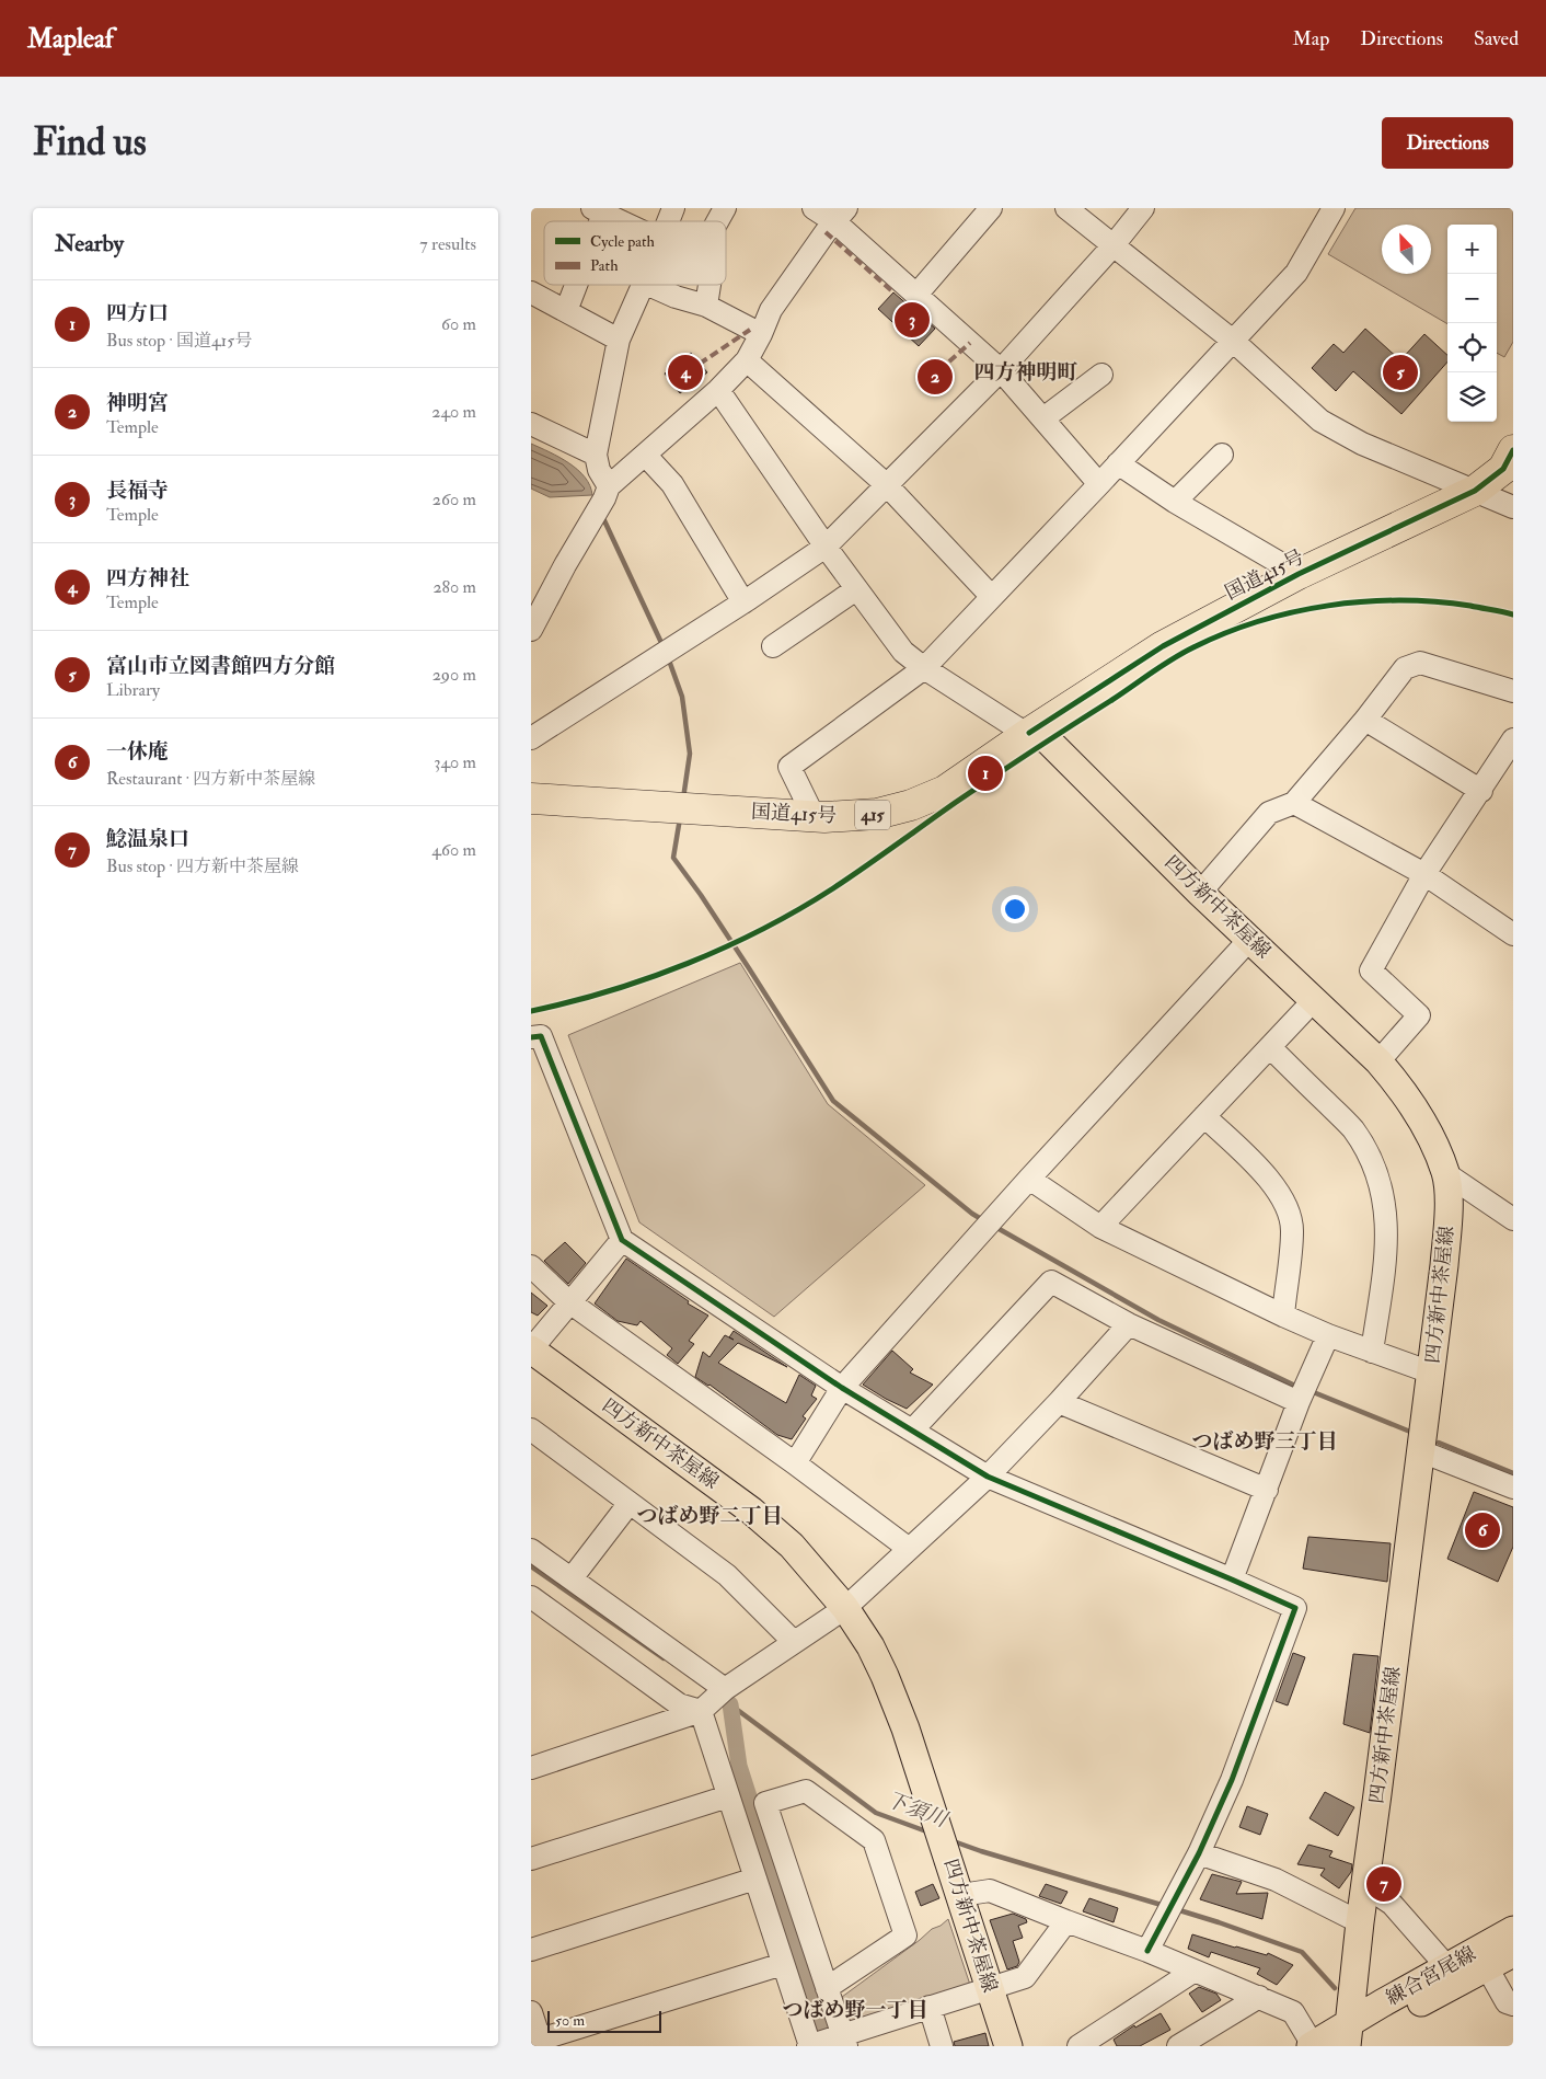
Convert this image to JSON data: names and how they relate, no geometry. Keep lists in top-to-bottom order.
{
  "streets": {
    "highway": ["国道415号", "415"],
    "main road": ["四方新中茶屋線", "練合宮尾線"]
  },
  "crossings": [
    ["国道415号", "四方新中茶屋線"],
    ["四方新中茶屋線", "練合宮尾線"]
  ],
  "districts": [
    "四方神明町",
    "つばめ野三丁目",
    "つばめ野二丁目",
    "つばめ野一丁目"
  ],
  "water": ["下須川"],
  "legend": ["Cycle path", "Path"],
  "scale_bar": "50 m",
  "north": "top left",
  "page": {
    "header": "Mapleaf",
    "nav": ["Map", "Directions", "Saved"],
    "buttons": "Directions",
    "title": "Find us",
    "heading": ["Nearby", "7 results"],
    "map_buttons": ["+", "−"],
    "list": [
      {
        "mark": "1",
        "name": "四方口",
        "note": "Bus stop · 国道415号",
        "value": "60 m"
      },
      {
        "mark": "2",
        "name": "神明宮",
        "note": "Temple",
        "value": "240 m"
      },
      {
        "mark": "3",
        "name": "長福寺",
        "note": "Temple",
        "value": "260 m"
      },
      {
        "mark": "4",
        "name": "四方神社",
        "note": "Temple",
        "value": "280 m"
      },
      {
        "mark": "5",
        "name": "富山市立図書館四方分館",
        "note": "Library",
        "value": "290 m"
      },
      {
        "mark": "6",
        "name": "一休庵",
        "note": "Restaurant · 四方新中茶屋線",
        "value": "340 m"
      },
      {
        "mark": "7",
        "name": "鯰温泉口",
        "note": "Bus stop · 四方新中茶屋線",
        "value": "460 m"
      }
    ],
    "pins": [
      "3",
      "4",
      "5",
      "2",
      "1",
      "6",
      "7"
    ],
    "scale": "50 m"
  }
}
